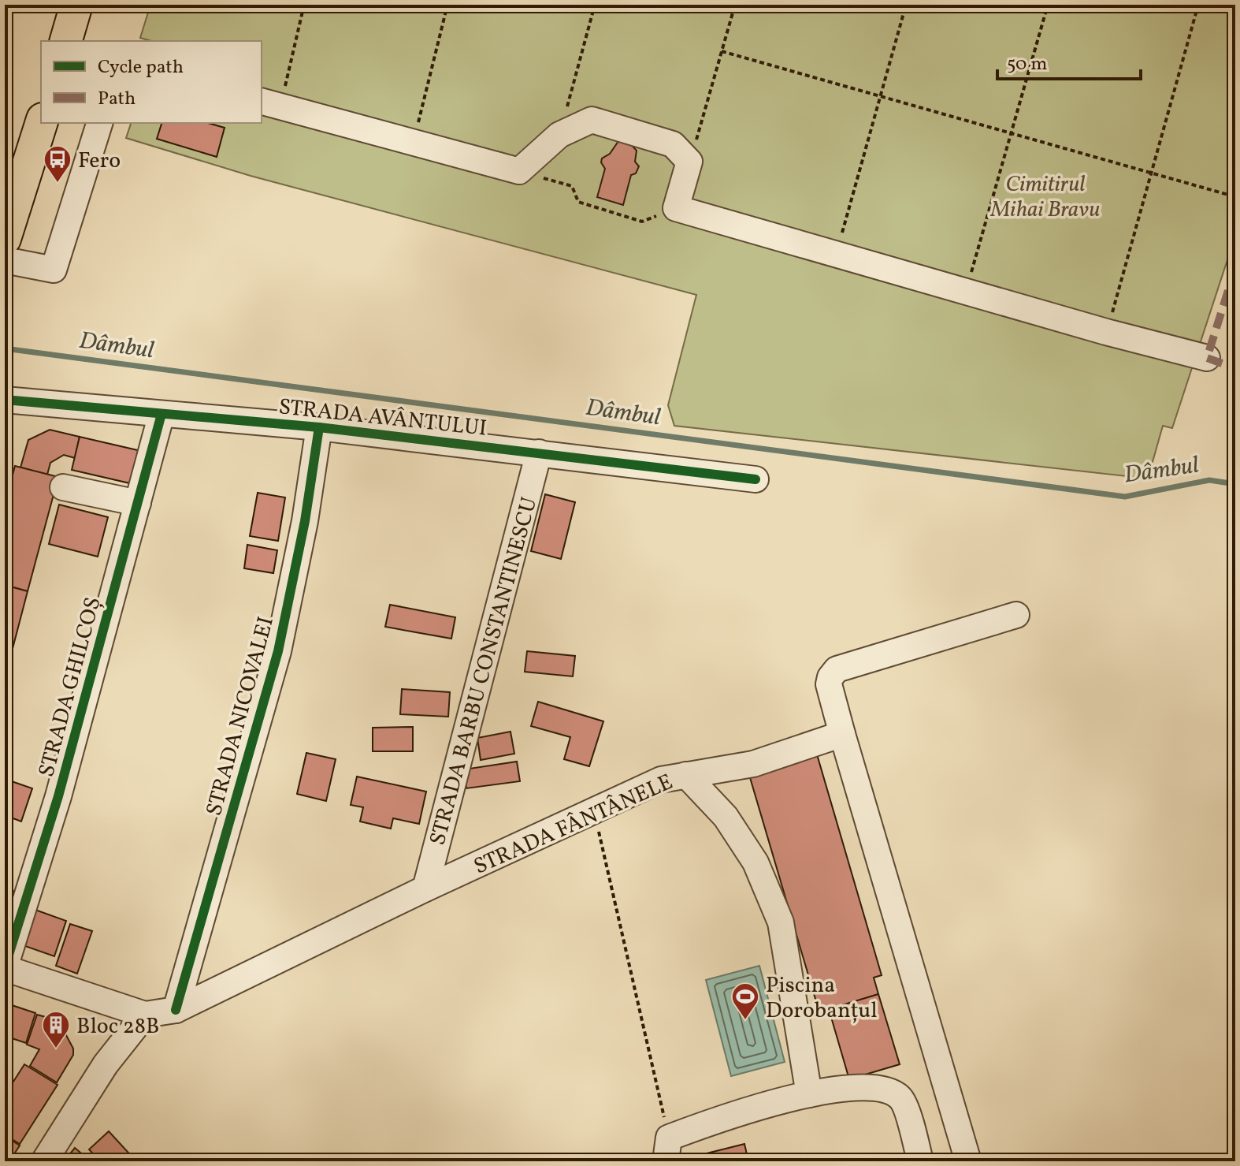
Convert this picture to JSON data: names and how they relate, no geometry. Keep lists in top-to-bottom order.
{
  "streets": {
    "street": [
      "STRADA AVÂNTULUI",
      "STRADA BARBU CONSTANTINESCU",
      "STRADA GHILCOȘ",
      "STRADA NICOVALEI",
      "STRADA FÂNTÂNELE"
    ]
  },
  "crossings": [
    ["STRADA AVÂNTULUI", "STRADA BARBU CONSTANTINESCU"],
    ["STRADA AVÂNTULUI", "STRADA GHILCOȘ"],
    ["STRADA AVÂNTULUI", "STRADA NICOVALEI"],
    ["STRADA BARBU CONSTANTINESCU", "STRADA FÂNTÂNELE"],
    ["STRADA GHILCOȘ", "STRADA FÂNTÂNELE"],
    ["STRADA NICOVALEI", "STRADA FÂNTÂNELE"]
  ],
  "water": ["Dâmbul"],
  "parks": ["Cimitirul Mihai Bravu"],
  "places": {
    "bus stop": ["Fero"],
    "sports": ["Piscina Dorobanțul"],
    "building": ["Bloc 28B"]
  },
  "legend": ["Cycle path", "Path"],
  "scale_bar": "50 m"
}
